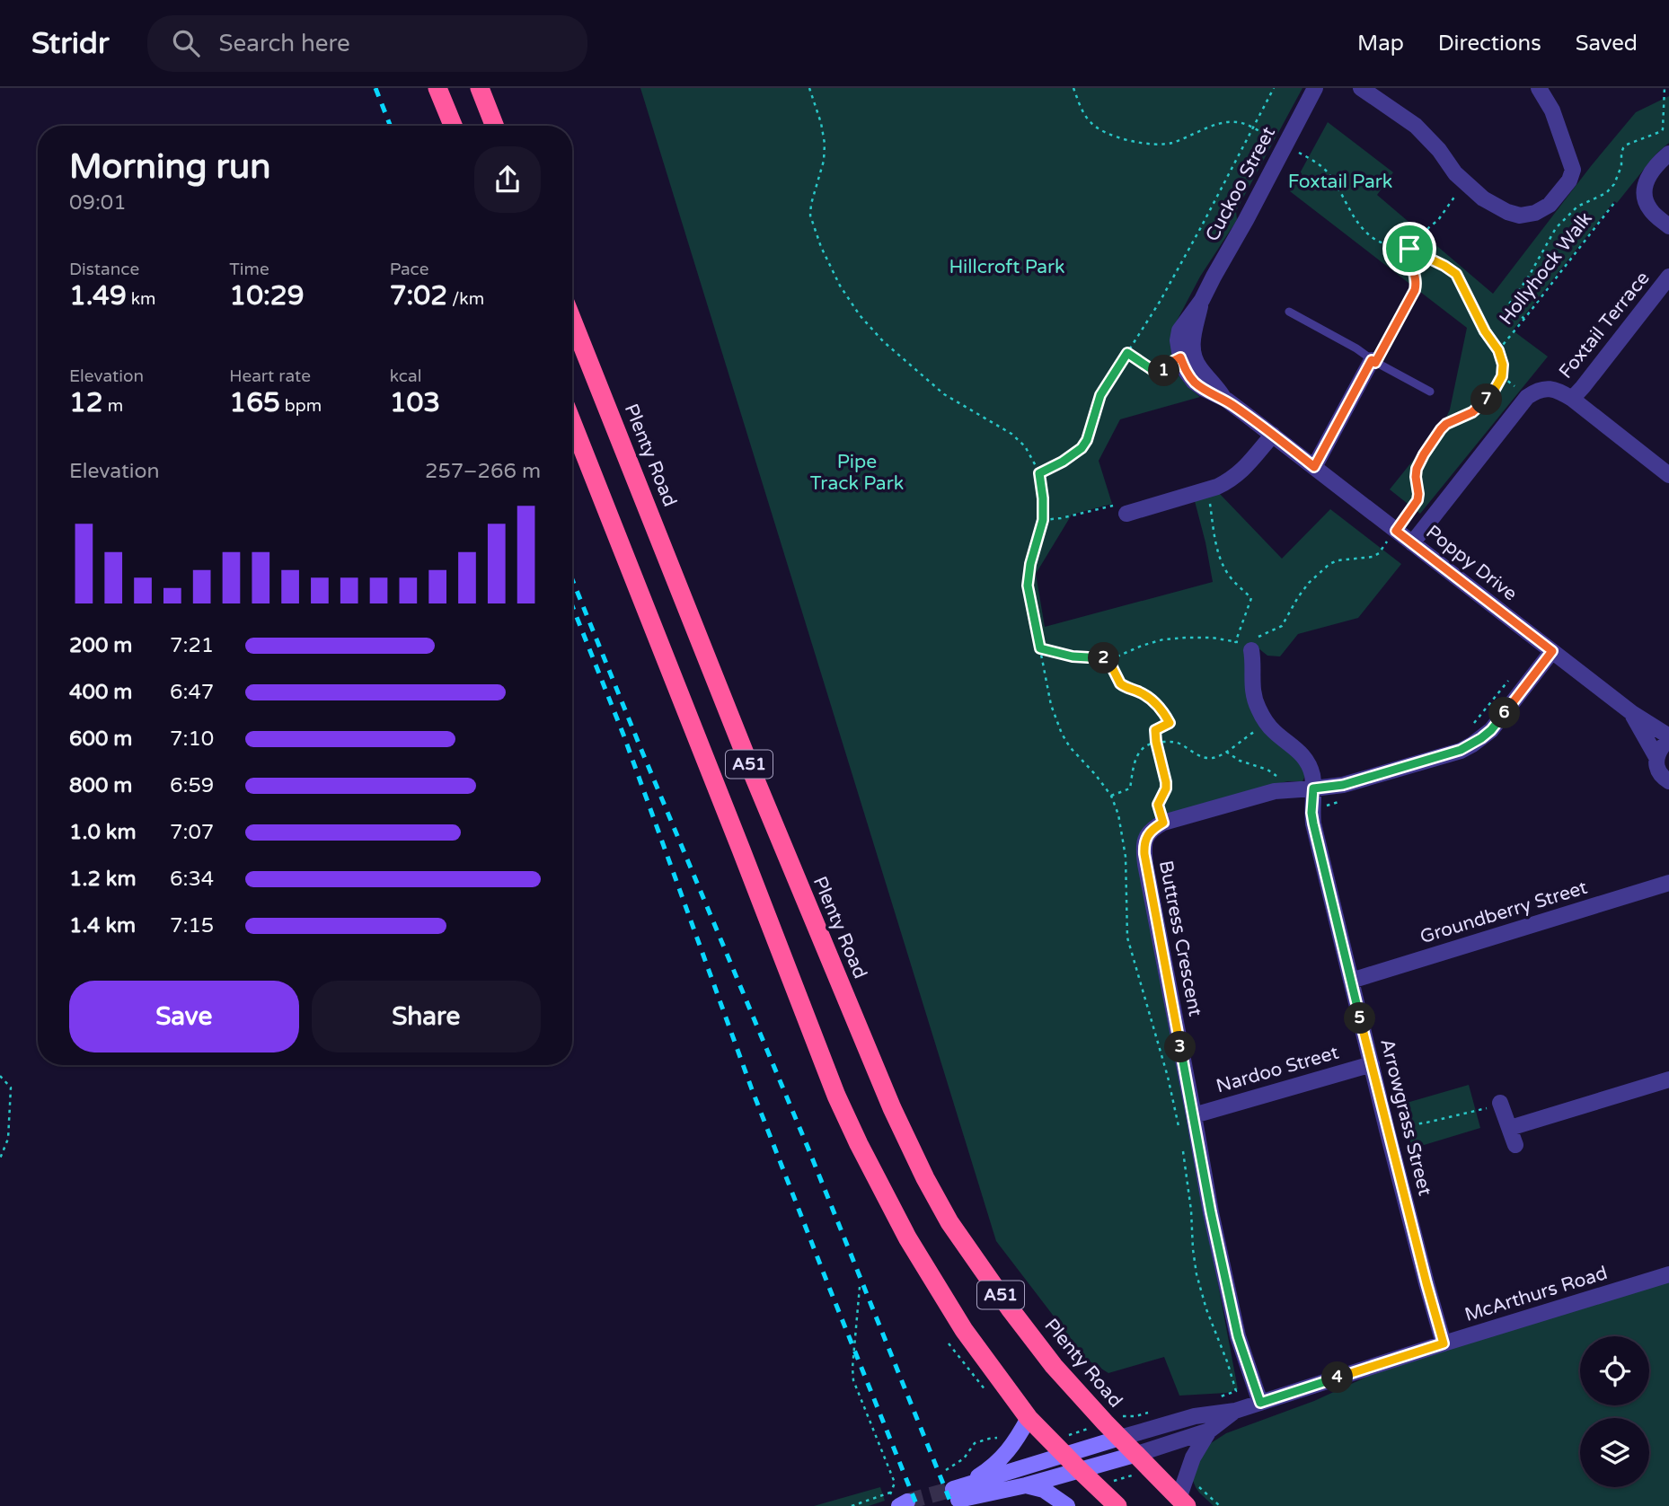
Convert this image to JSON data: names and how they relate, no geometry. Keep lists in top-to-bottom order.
{
  "streets": {
    "highway": ["Plenty Road", "A51"],
    "street": [
      "Cuckoo Street",
      "Foxtail Terrace",
      "Poppy Drive",
      "Groundberry Street",
      "Buttress Crescent",
      "Nardoo Street",
      "Arrowgrass Street",
      "McArthurs Road"
    ],
    "path": ["Hollyhock Walk"]
  },
  "crossings": [
    ["Cuckoo Street", "Poppy Drive"],
    ["Plenty Road", "McArthurs Road"],
    ["Groundberry Street", "Arrowgrass Street"],
    ["Buttress Crescent", "Nardoo Street"],
    ["Buttress Crescent", "McArthurs Road"],
    ["Nardoo Street", "Arrowgrass Street"],
    ["Arrowgrass Street", "McArthurs Road"]
  ],
  "parks": ["Foxtail Park", "Hillcroft Park", "Pipe Track Park"],
  "page": {
    "header": "Stridr",
    "search": "Search here",
    "nav": ["Map", "Directions", "Saved"],
    "heading": ["Morning run", "09:01"],
    "stats": [
      ["Distance", "1.49 km"],
      ["Time", "10:29"],
      ["Pace", "7:02 /km"],
      ["Elevation", "12 m"],
      ["Heart rate", "165 bpm"],
      ["kcal", "103"]
    ],
    "pins": [
      "1",
      "7",
      "2",
      "6",
      "5",
      "3",
      "4"
    ],
    "chart": ["Elevation", "257–266 m"],
    "list": [
      {
        "name": "200 m",
        "note": "7:21"
      },
      {
        "name": "400 m",
        "note": "6:47"
      },
      {
        "name": "600 m",
        "note": "7:10"
      },
      {
        "name": "800 m",
        "note": "6:59"
      },
      {
        "name": "1.0 km",
        "note": "7:07"
      },
      {
        "name": "1.2 km",
        "note": "6:34"
      },
      {
        "name": "1.4 km",
        "note": "7:15"
      }
    ],
    "buttons": ["Save", "Share"]
  }
}
